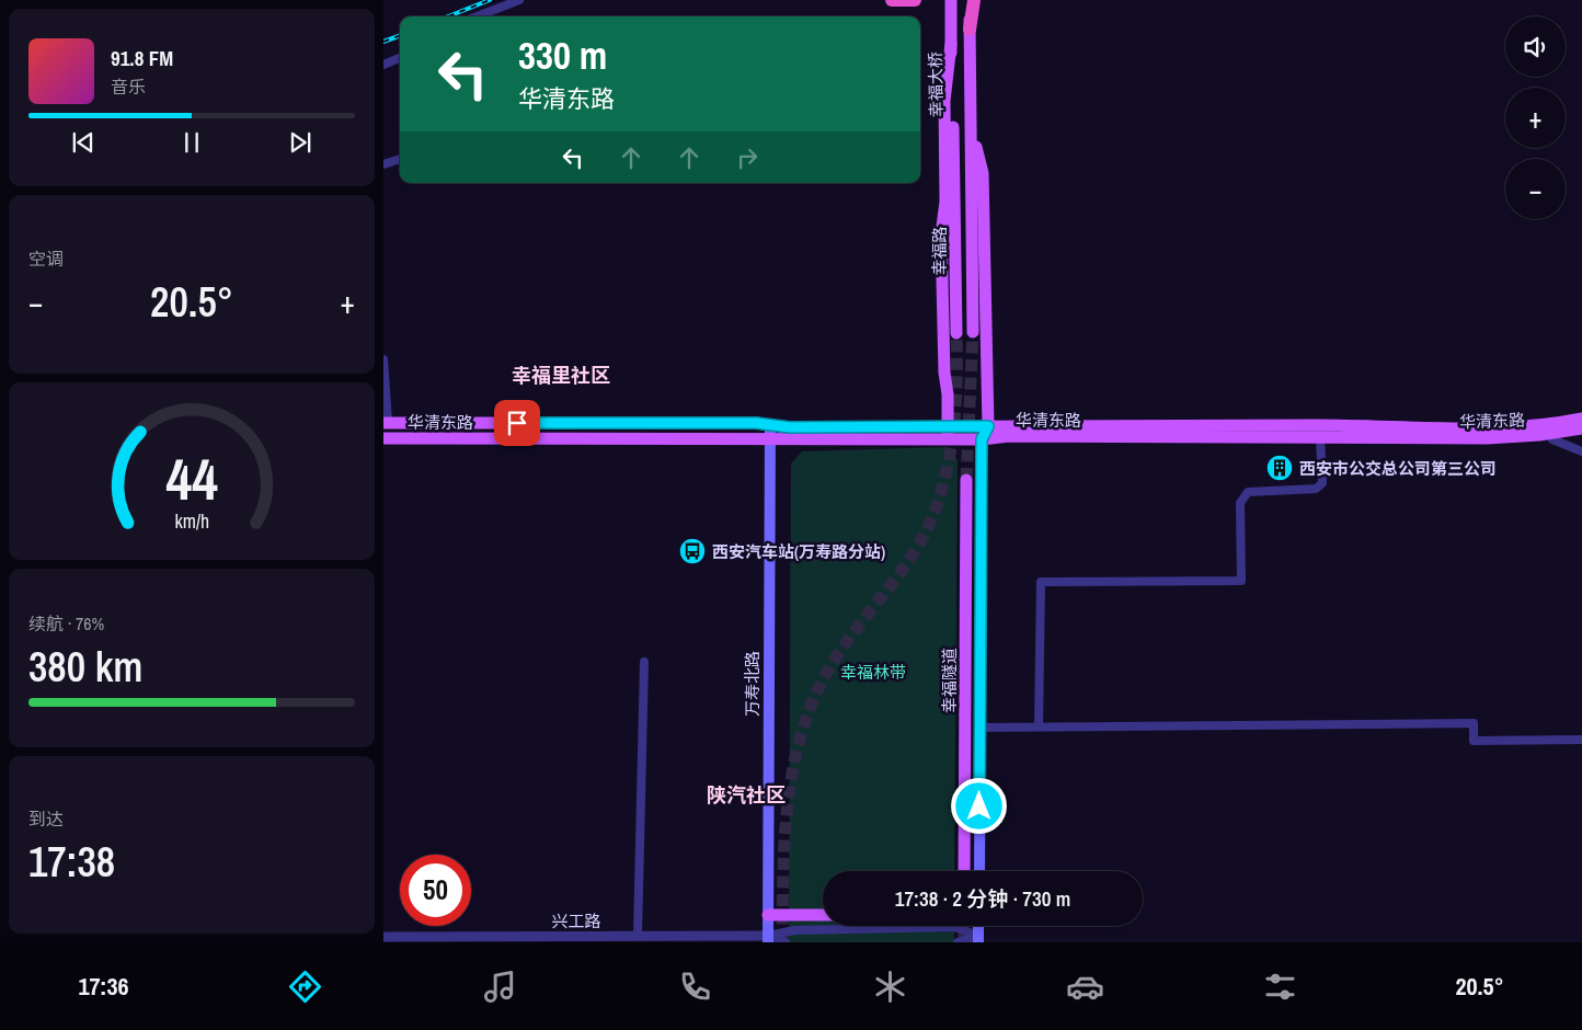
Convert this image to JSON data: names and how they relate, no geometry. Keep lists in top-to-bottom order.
{
  "streets": {
    "main road": [
      "幸福大桥",
      "幸福路",
      "华清东路",
      "幸福隧道",
      "万寿北路"
    ],
    "street": ["兴工路"]
  },
  "crossings": [
    ["幸福大桥", "幸福路"],
    ["华清东路", "万寿北路"],
    ["万寿北路", "兴工路"]
  ],
  "districts": ["幸福里社区", "陕汽社区"],
  "parks": ["幸福林带"],
  "places": {
    "building": ["西安市公交总公司第三公司"],
    "bus stop": ["西安汽车站(万寿路分站)"]
  },
  "page": {
    "map_buttons": ["+", "−"],
    "turn": ["330 m", "华清东路"],
    "song": ["91.8 FM", "音乐"],
    "tile": [
      "空调",
      ["续航 · 76%", "380 km"],
      ["到达", "17:38"]
    ],
    "heat": ["−", "20.5°", "+"],
    "limit": "50",
    "trip": "17:38 · 2 分钟 · 730 m",
    "tabs": ["17:36", "20.5°"],
    "gauge": ["44", "km/h"]
  }
}
